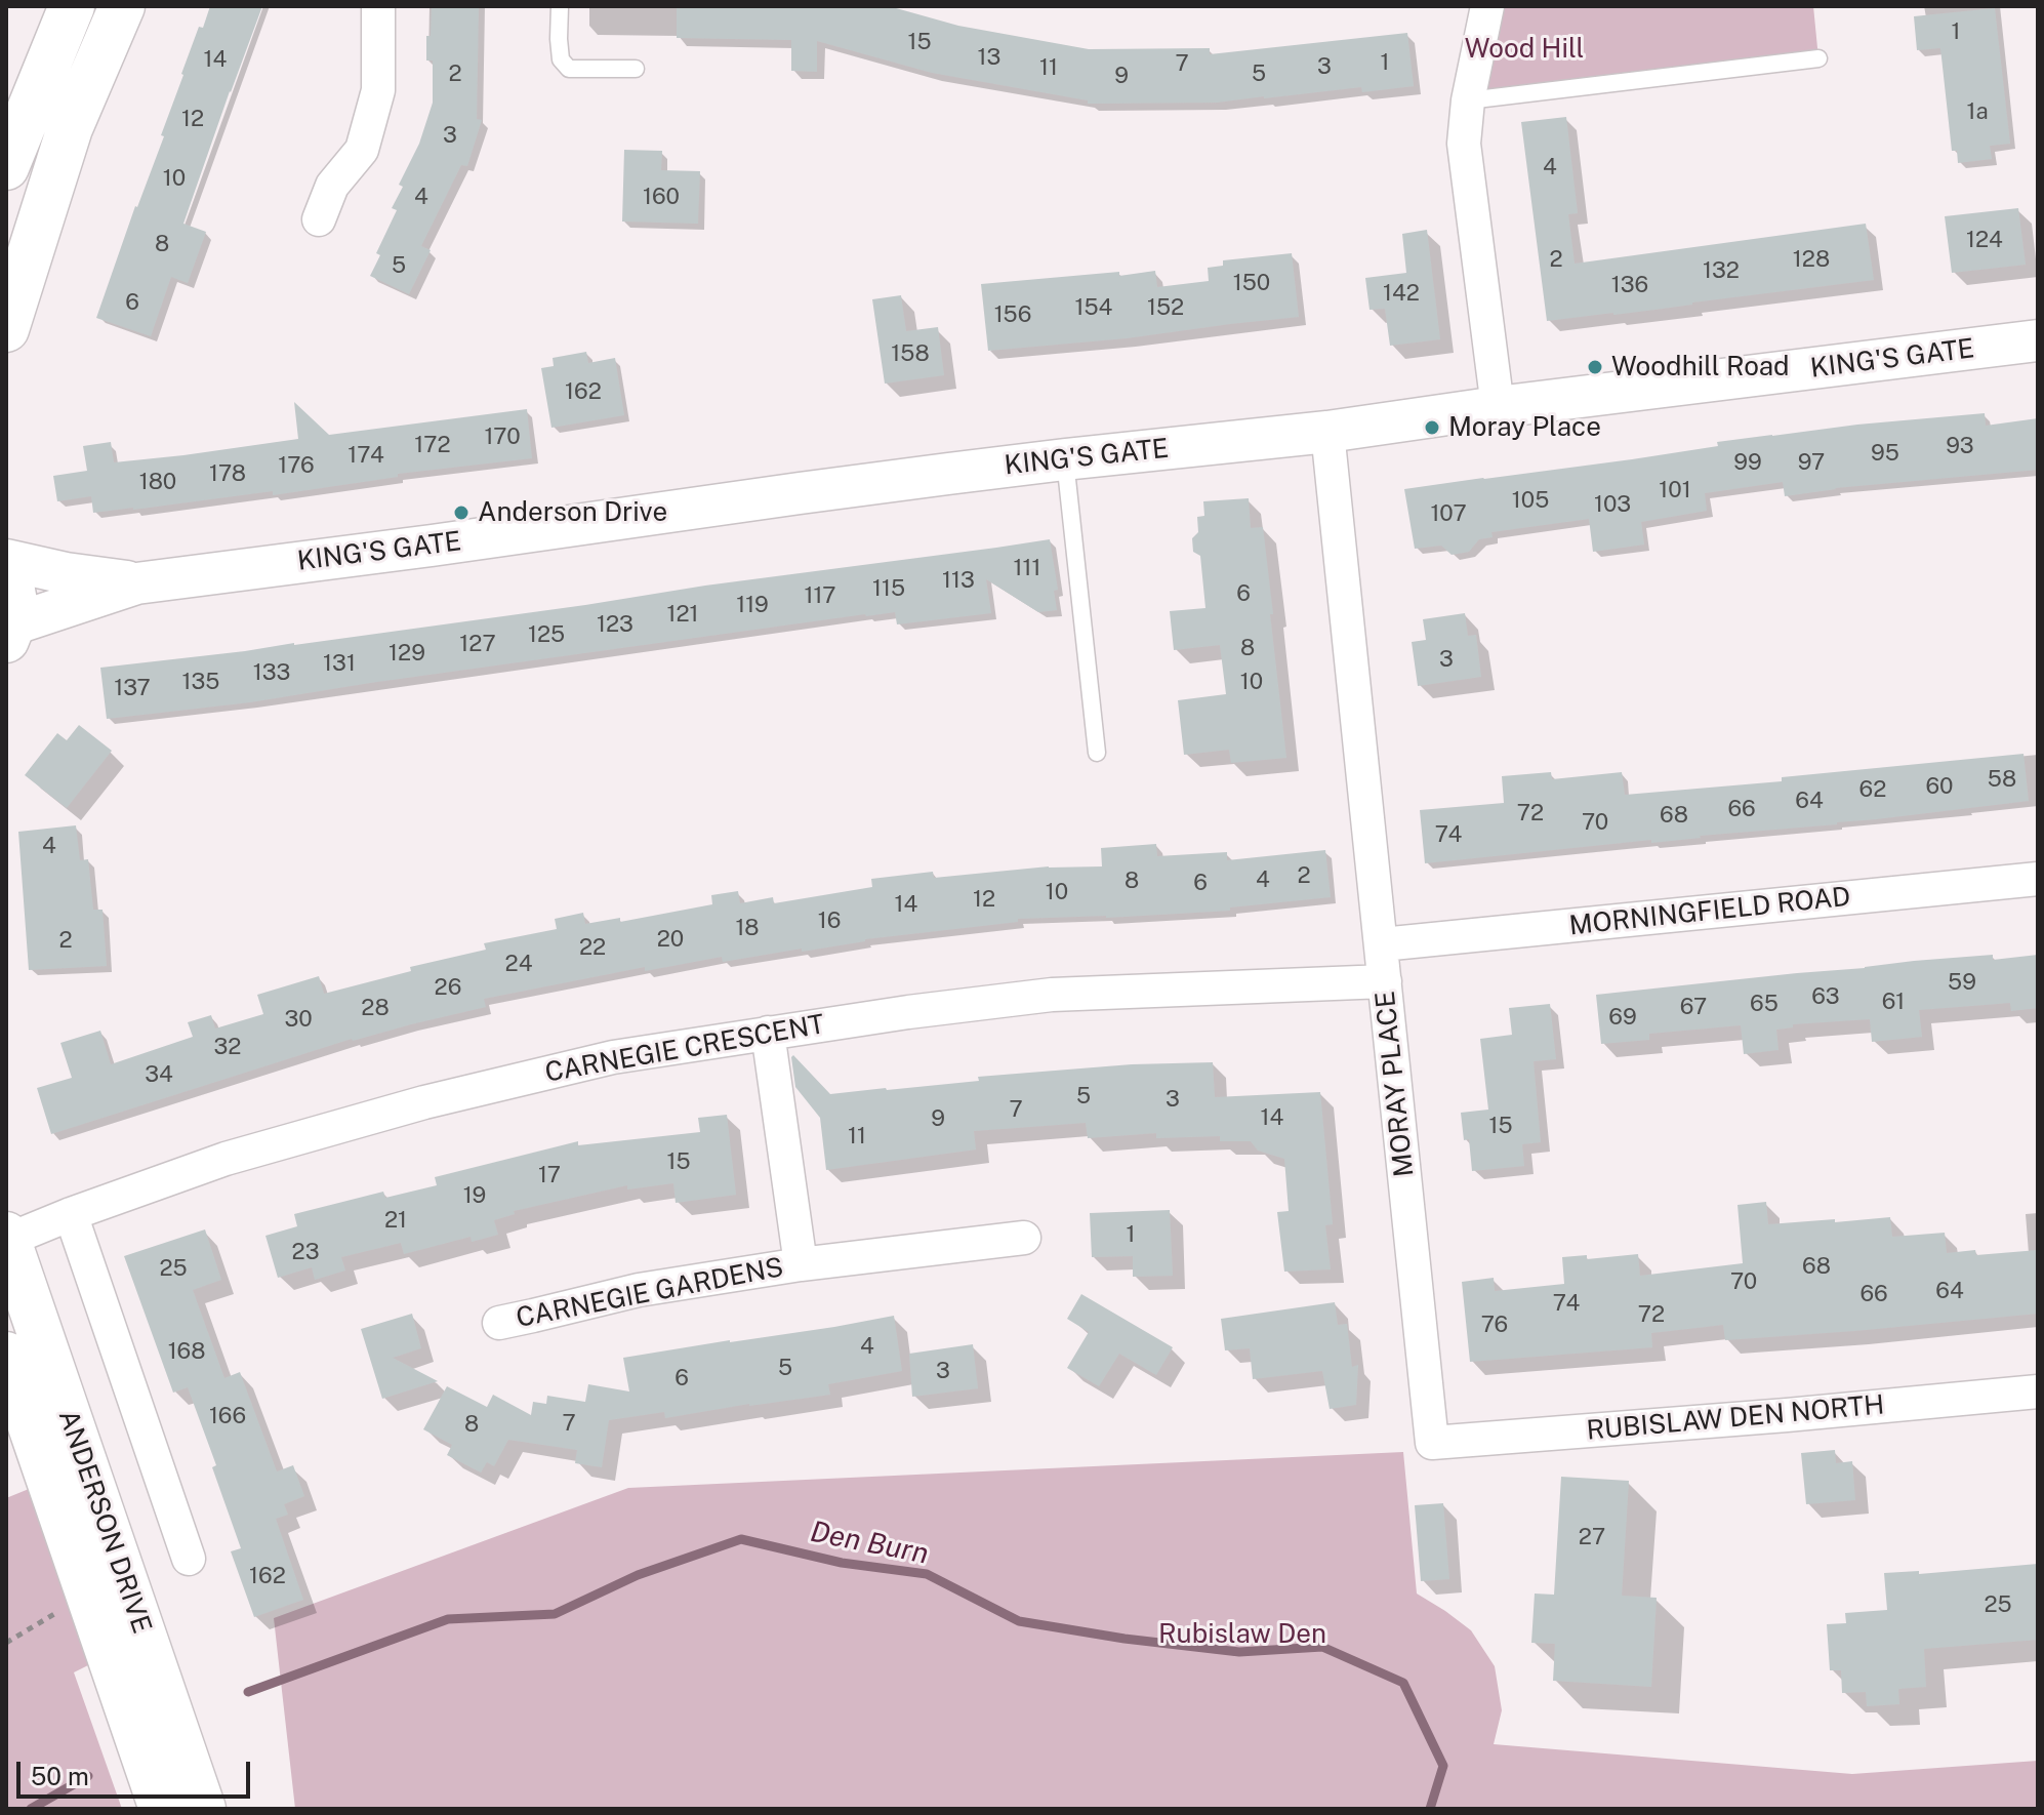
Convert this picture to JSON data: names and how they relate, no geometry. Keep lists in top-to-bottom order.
{
  "streets": {
    "main road": ["ANDERSON DRIVE"],
    "street": [
      "KING'S GATE",
      "MORNINGFIELD ROAD",
      "CARNEGIE CRESCENT",
      "MORAY PLACE",
      "CARNEGIE GARDENS",
      "RUBISLAW DEN NORTH"
    ]
  },
  "crossings": [
    ["KING'S GATE", "MORAY PLACE"],
    ["MORNINGFIELD ROAD", "MORAY PLACE"],
    ["CARNEGIE CRESCENT", "MORAY PLACE"],
    ["CARNEGIE CRESCENT", "CARNEGIE GARDENS"],
    ["CARNEGIE CRESCENT", "ANDERSON DRIVE"],
    ["MORAY PLACE", "RUBISLAW DEN NORTH"]
  ],
  "water": ["Den Burn"],
  "parks": ["Wood Hill", "Rubislaw Den"],
  "places": ["Woodhill Road", "Moray Place", "Anderson Drive"],
  "house_numbers": [
    "1",
    "15",
    "13",
    "14",
    "1",
    "7",
    "3",
    "11",
    "2",
    "5",
    "9",
    "1a",
    "12",
    "3",
    "4",
    "10",
    "4",
    "160",
    "124",
    "8",
    "2",
    "128",
    "5",
    "132",
    "150",
    "136",
    "142",
    "6",
    "154",
    "152",
    "156",
    "158",
    "162",
    "170",
    "172",
    "93",
    "95",
    "174",
    "99",
    "97",
    "176",
    "178",
    "180",
    "101",
    "105",
    "103",
    "107",
    "111",
    "113",
    "115",
    "6",
    "117",
    "119",
    "121",
    "123",
    "125",
    "127",
    "8",
    "129",
    "3",
    "131",
    "133",
    "135",
    "10",
    "137",
    "58",
    "60",
    "62",
    "64",
    "66",
    "72",
    "68",
    "70",
    "74",
    "4",
    "2",
    "4",
    "8",
    "6",
    "10",
    "12",
    "14",
    "16",
    "18",
    "20",
    "2",
    "22",
    "24",
    "59",
    "26",
    "63",
    "61",
    "65",
    "67",
    "28",
    "69",
    "30",
    "32",
    "34",
    "5",
    "3",
    "7",
    "14",
    "9",
    "15",
    "11",
    "15",
    "17",
    "19",
    "21",
    "1",
    "23",
    "68",
    "25",
    "70",
    "64",
    "66",
    "74",
    "72",
    "76",
    "4",
    "168",
    "5",
    "3",
    "6",
    "166",
    "7",
    "8",
    "27",
    "162",
    "25"
  ],
  "scale_bar": "50 m"
}
